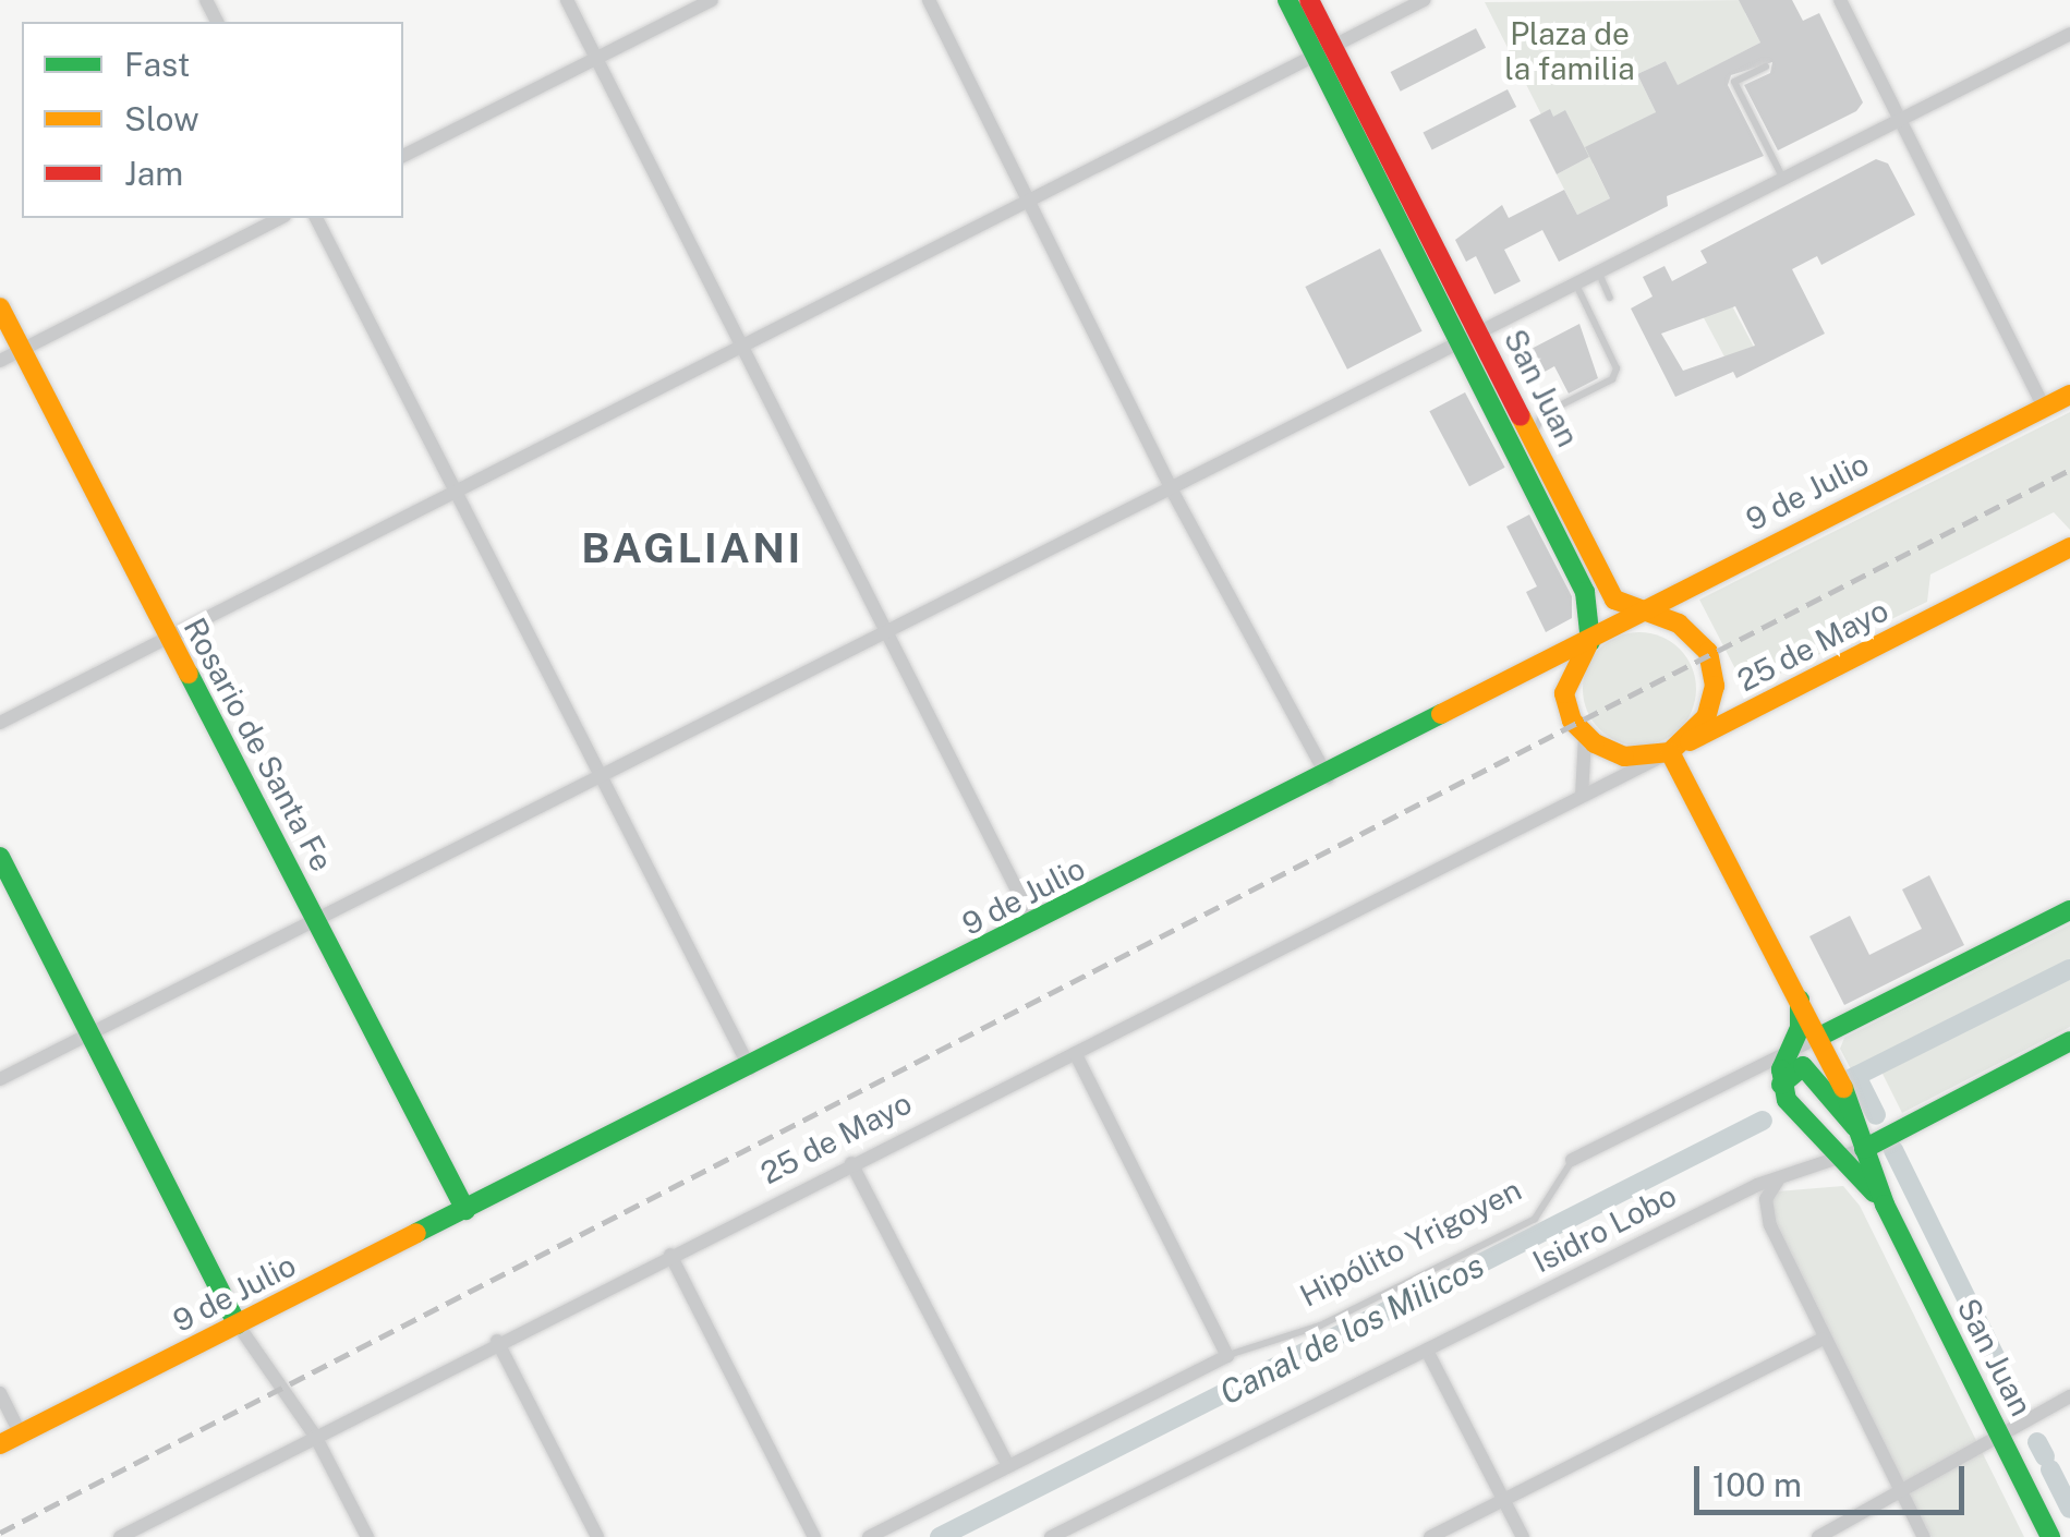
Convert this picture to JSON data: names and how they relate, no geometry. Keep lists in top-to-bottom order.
{
  "streets": {
    "street": [
      "San Juan",
      "9 de Julio",
      "25 de Mayo",
      "Rosario de Santa Fe",
      "Isidro Lobo",
      "Hipólito Yrigoyen"
    ]
  },
  "crossings": [
    ["San Juan", "9 de Julio"],
    ["San Juan", "25 de Mayo"],
    ["San Juan", "Isidro Lobo"],
    ["San Juan", "Hipólito Yrigoyen"],
    ["9 de Julio", "25 de Mayo"],
    ["9 de Julio", "Rosario de Santa Fe"]
  ],
  "districts": ["BAGLIANI"],
  "water": ["Canal de los Milicos"],
  "parks": ["Plaza de la familia"],
  "legend": ["Fast", "Slow", "Jam"],
  "scale_bar": "100 m"
}
